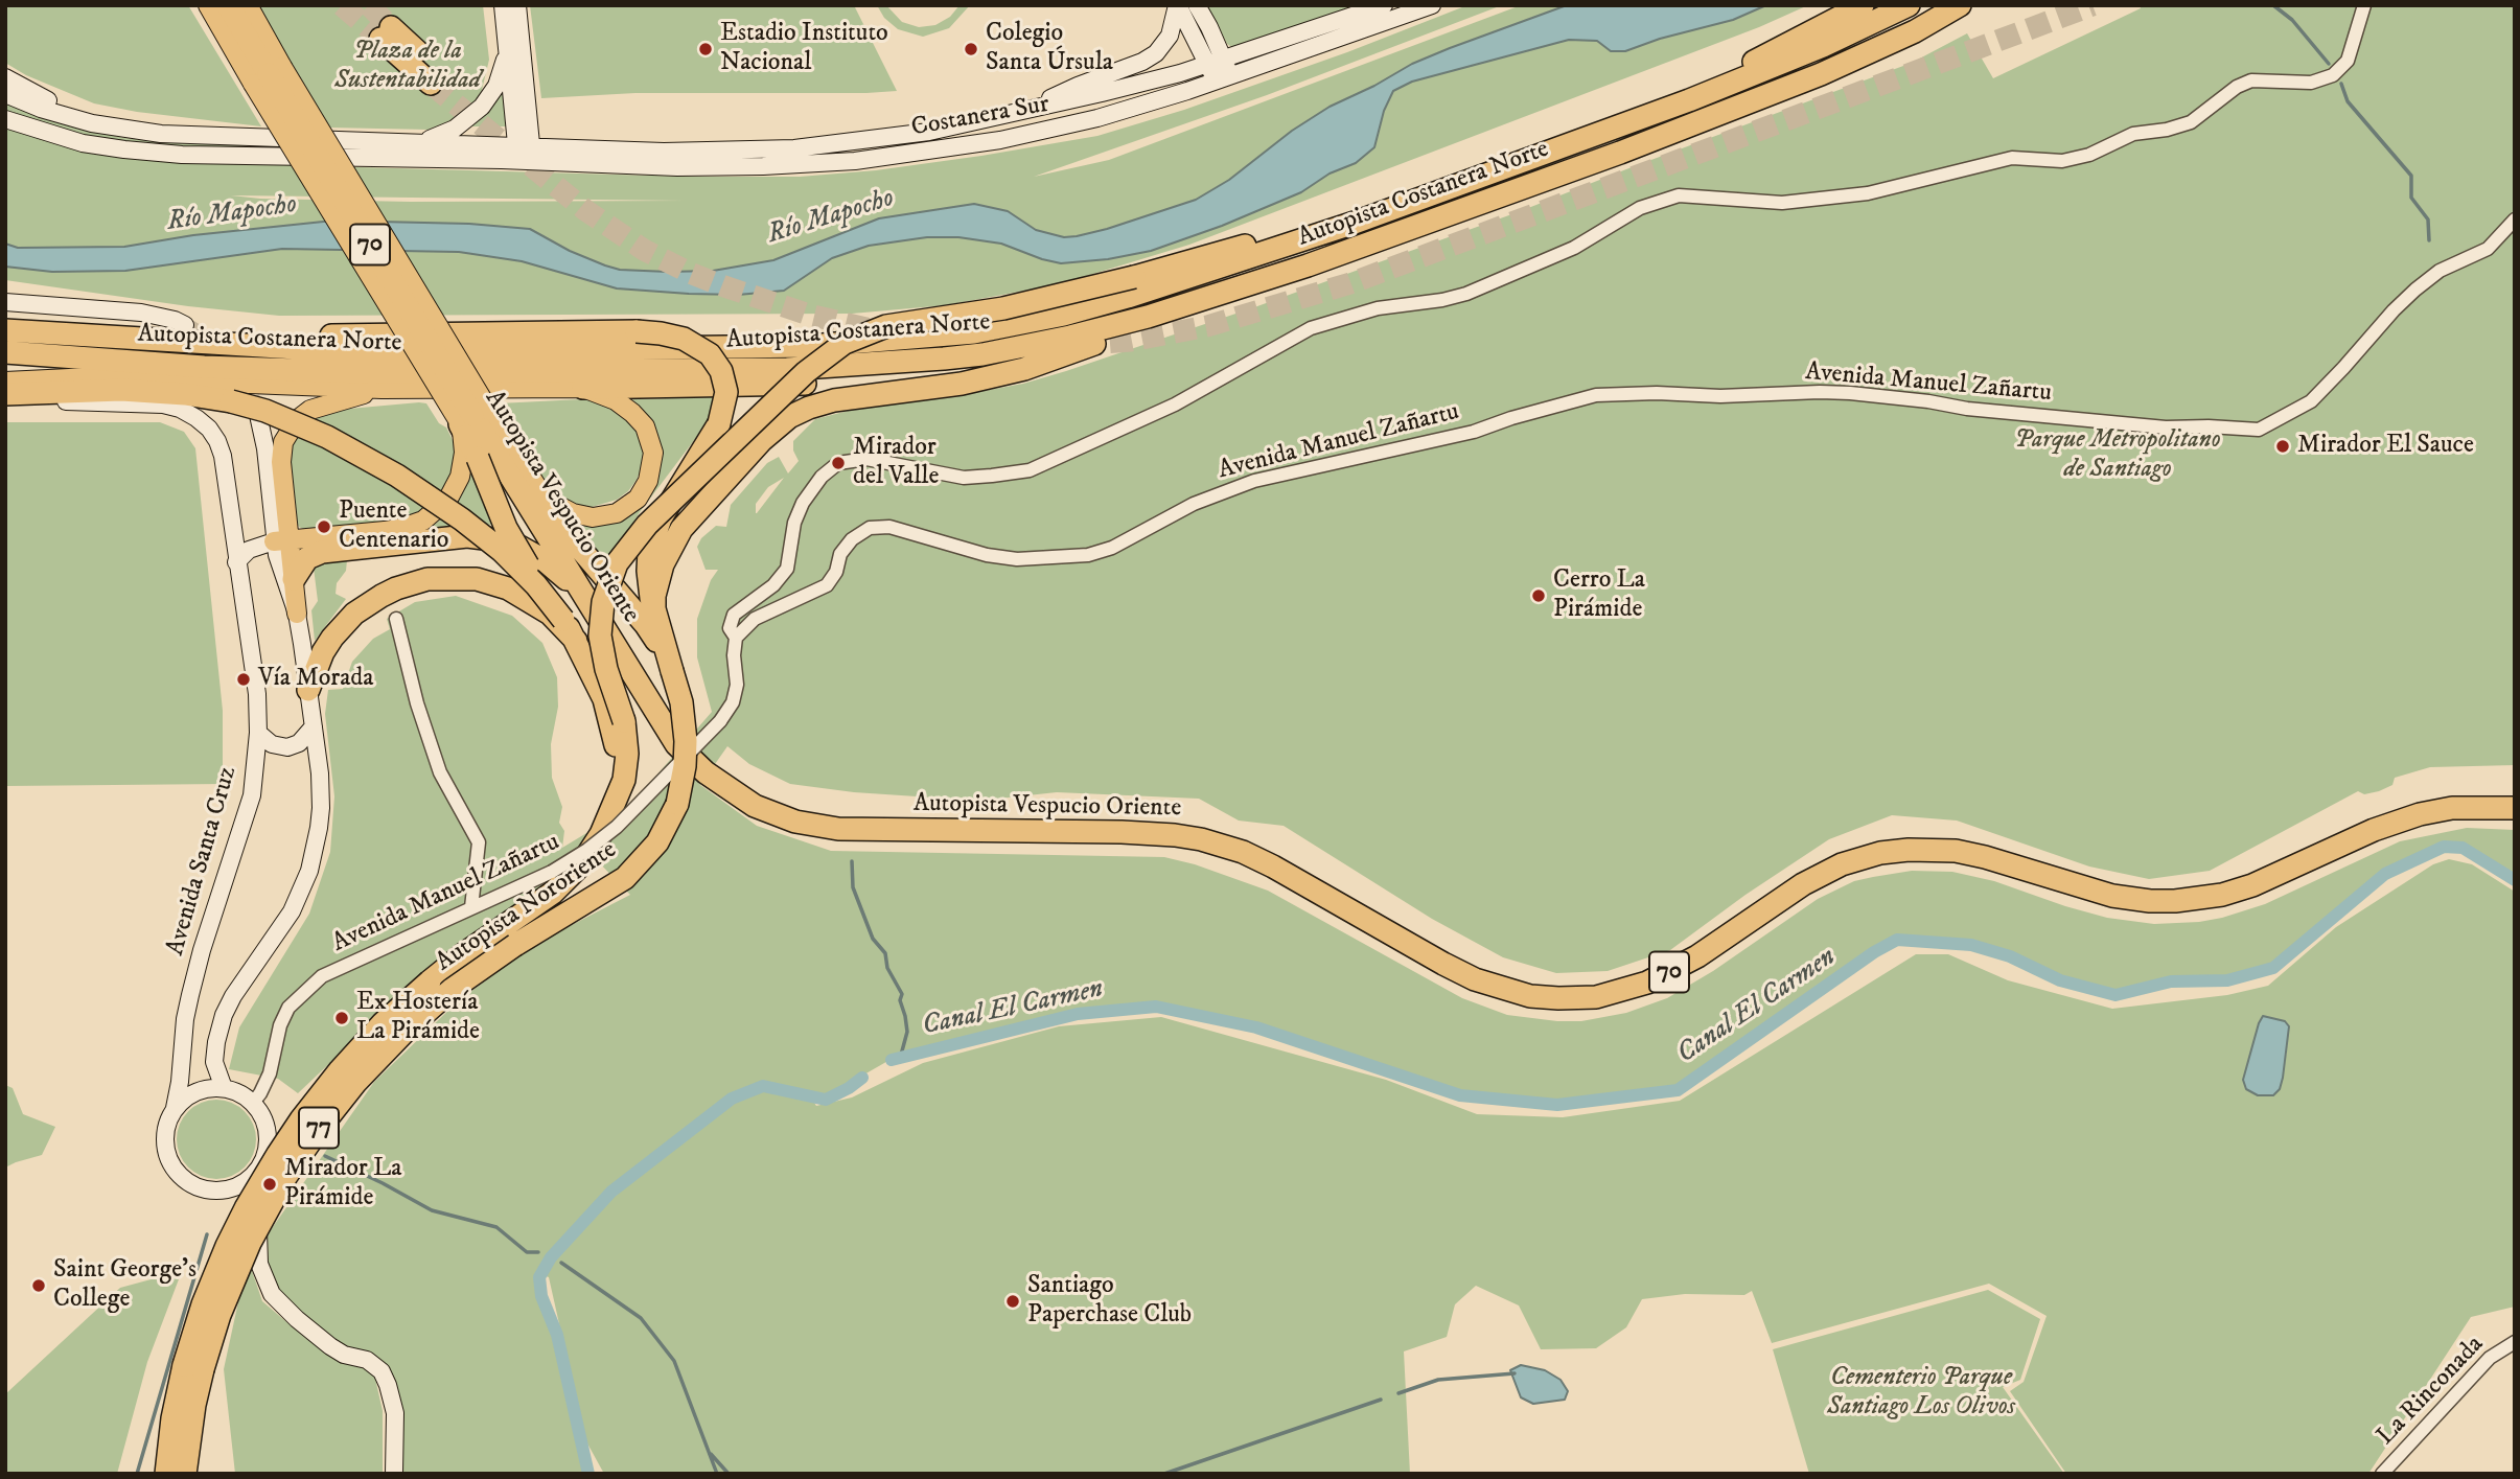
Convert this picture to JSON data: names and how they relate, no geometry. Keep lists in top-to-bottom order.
{
  "streets": {
    "highway": [
      "Autopista Costanera Norte",
      "70",
      "Autopista Vespucio Oriente",
      "Autopista Nororiente",
      "77"
    ],
    "main road": ["Costanera Sur", "Avenida Santa Cruz"],
    "street": ["Avenida Manuel Zañartu", "La Rinconada"]
  },
  "crossings": [
    ["Avenida Manuel Zañartu", "Avenida Santa Cruz"]
  ],
  "water": ["Río Mapocho", "Canal El Carmen"],
  "parks": ["Plaza de la Sustentabilidad", "Parque Metropolitano de Santiago", "Cementerio Parque Santiago Los Olivos"],
  "places": [
    "Estadio Instituto Nacional",
    "Colegio Santa Úrsula",
    "Mirador El Sauce",
    "Mirador del Valle",
    "Puente Centenario",
    "Cerro La Pirámide",
    "Vía Morada",
    "Ex Hostería La Pirámide",
    "Mirador La Pirámide",
    "Saint George's College",
    "Santiago Paperchase Club"
  ]
}
